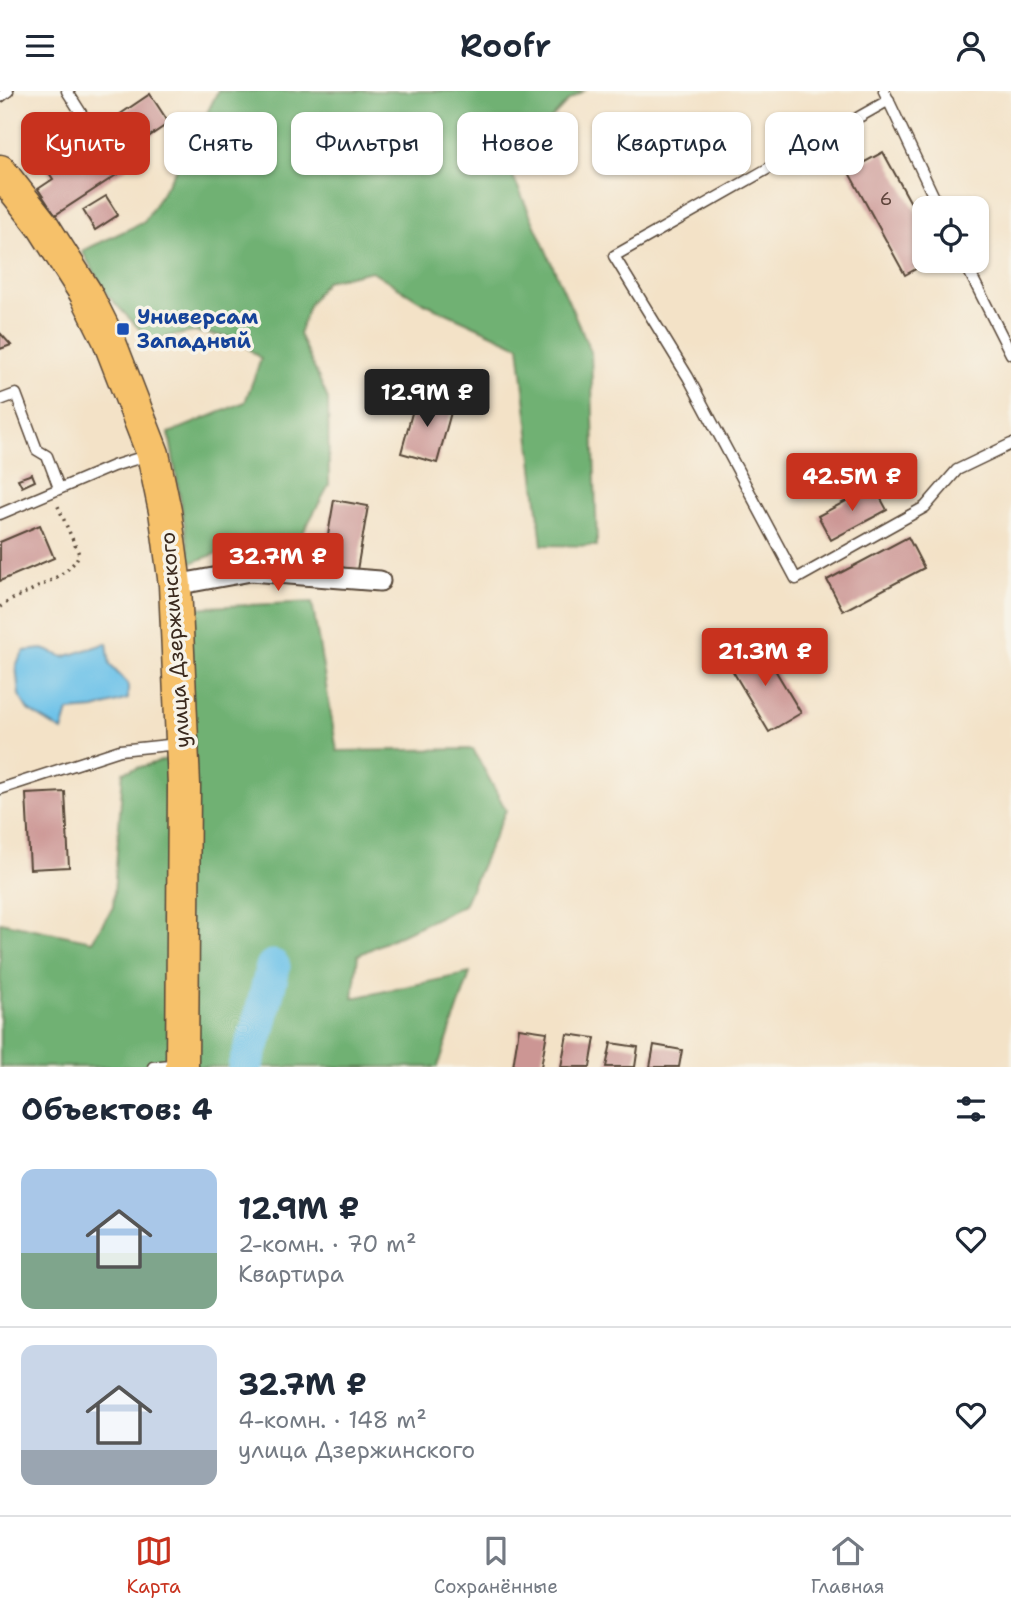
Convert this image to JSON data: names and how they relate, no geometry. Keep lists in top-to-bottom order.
{
  "streets": {
    "main road": ["улица Дзержинского"]
  },
  "places": {
    "transit": ["Универсам Западный"]
  },
  "house_numbers": ["6"],
  "page": {
    "header": "Roofr",
    "chip": [
      "Купить",
      "Снять",
      "Фильтры",
      "Новое",
      "Квартира",
      "Дом"
    ],
    "price": [
      "12.9M ₽",
      "42.5M ₽",
      "32.7M ₽",
      "21.3M ₽"
    ],
    "heading": "Объектов: 4",
    "list": [
      {
        "name": "12.9M ₽",
        "note": "2-комн. · 70 m² · Квартира"
      },
      {
        "name": "32.7M ₽",
        "note": "4-комн. · 148 m² · улица Дзержинского"
      }
    ],
    "tabs": ["Карта", "Сохранённые", "Главная"]
  }
}
